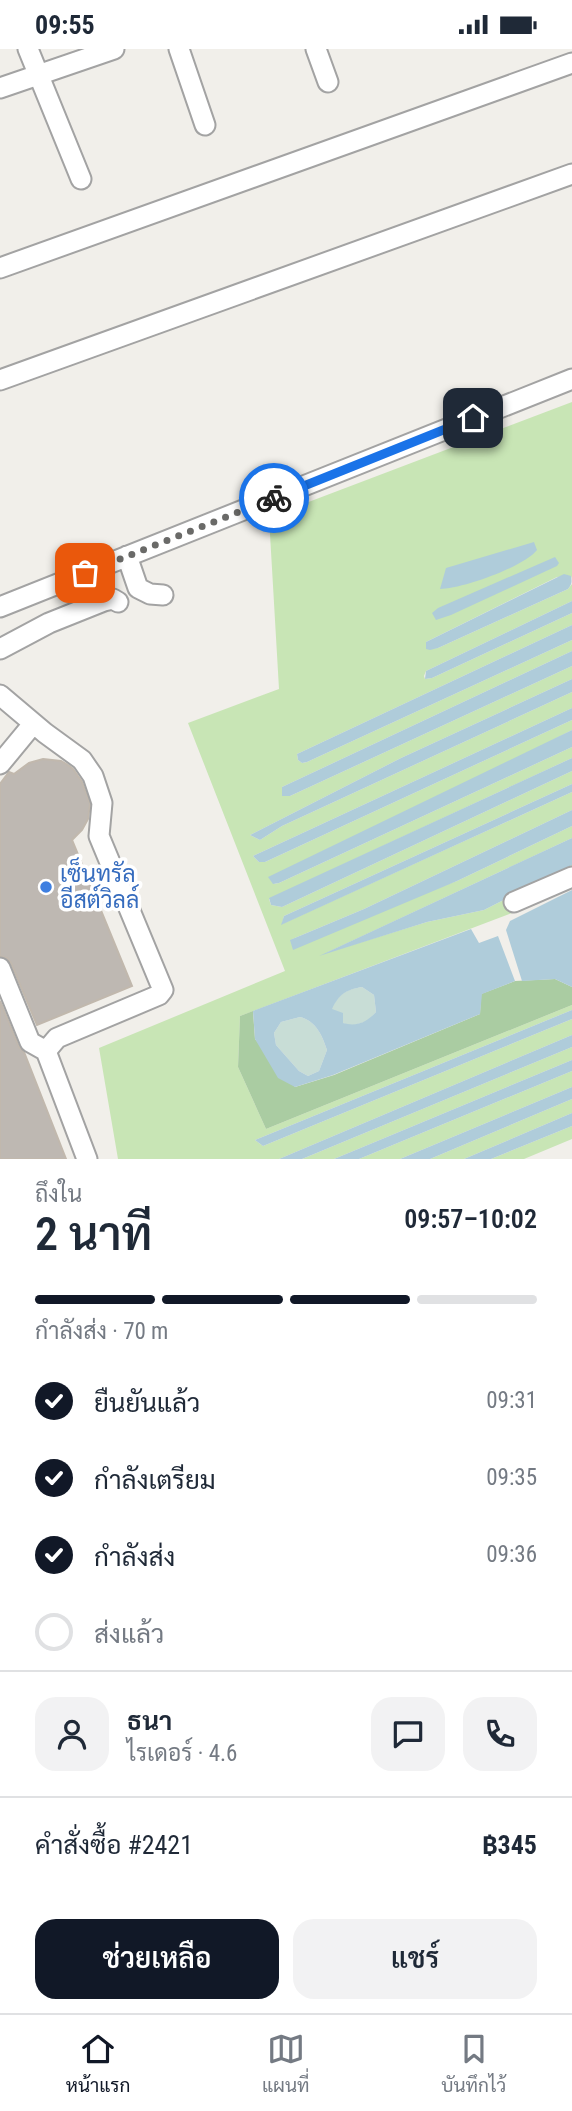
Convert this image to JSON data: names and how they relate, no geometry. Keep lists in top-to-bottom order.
{
  "places": ["เซ็นทรัล อีสต์วิลล์"],
  "page": {
    "status": "09:55",
    "heading": ["2 นาที", "ถึงใน", "09:57–10:02"],
    "panel": [
      "ธนา",
      "ไรเดอร์ · 4.6",
      "คำสั่งซื้อ #2421",
      "฿345"
    ],
    "bar": "กำลังส่ง · 70 m",
    "list": [
      ["ยืนยันแล้ว", "09:31"],
      ["กำลังเตรียม", "09:35"],
      ["กำลังส่ง", "09:36"],
      "ส่งแล้ว"
    ],
    "buttons": ["ช่วยเหลือ", "แชร์"],
    "tabs": ["หน้าแรก", "แผนที่", "บันทึกไว้"]
  }
}
